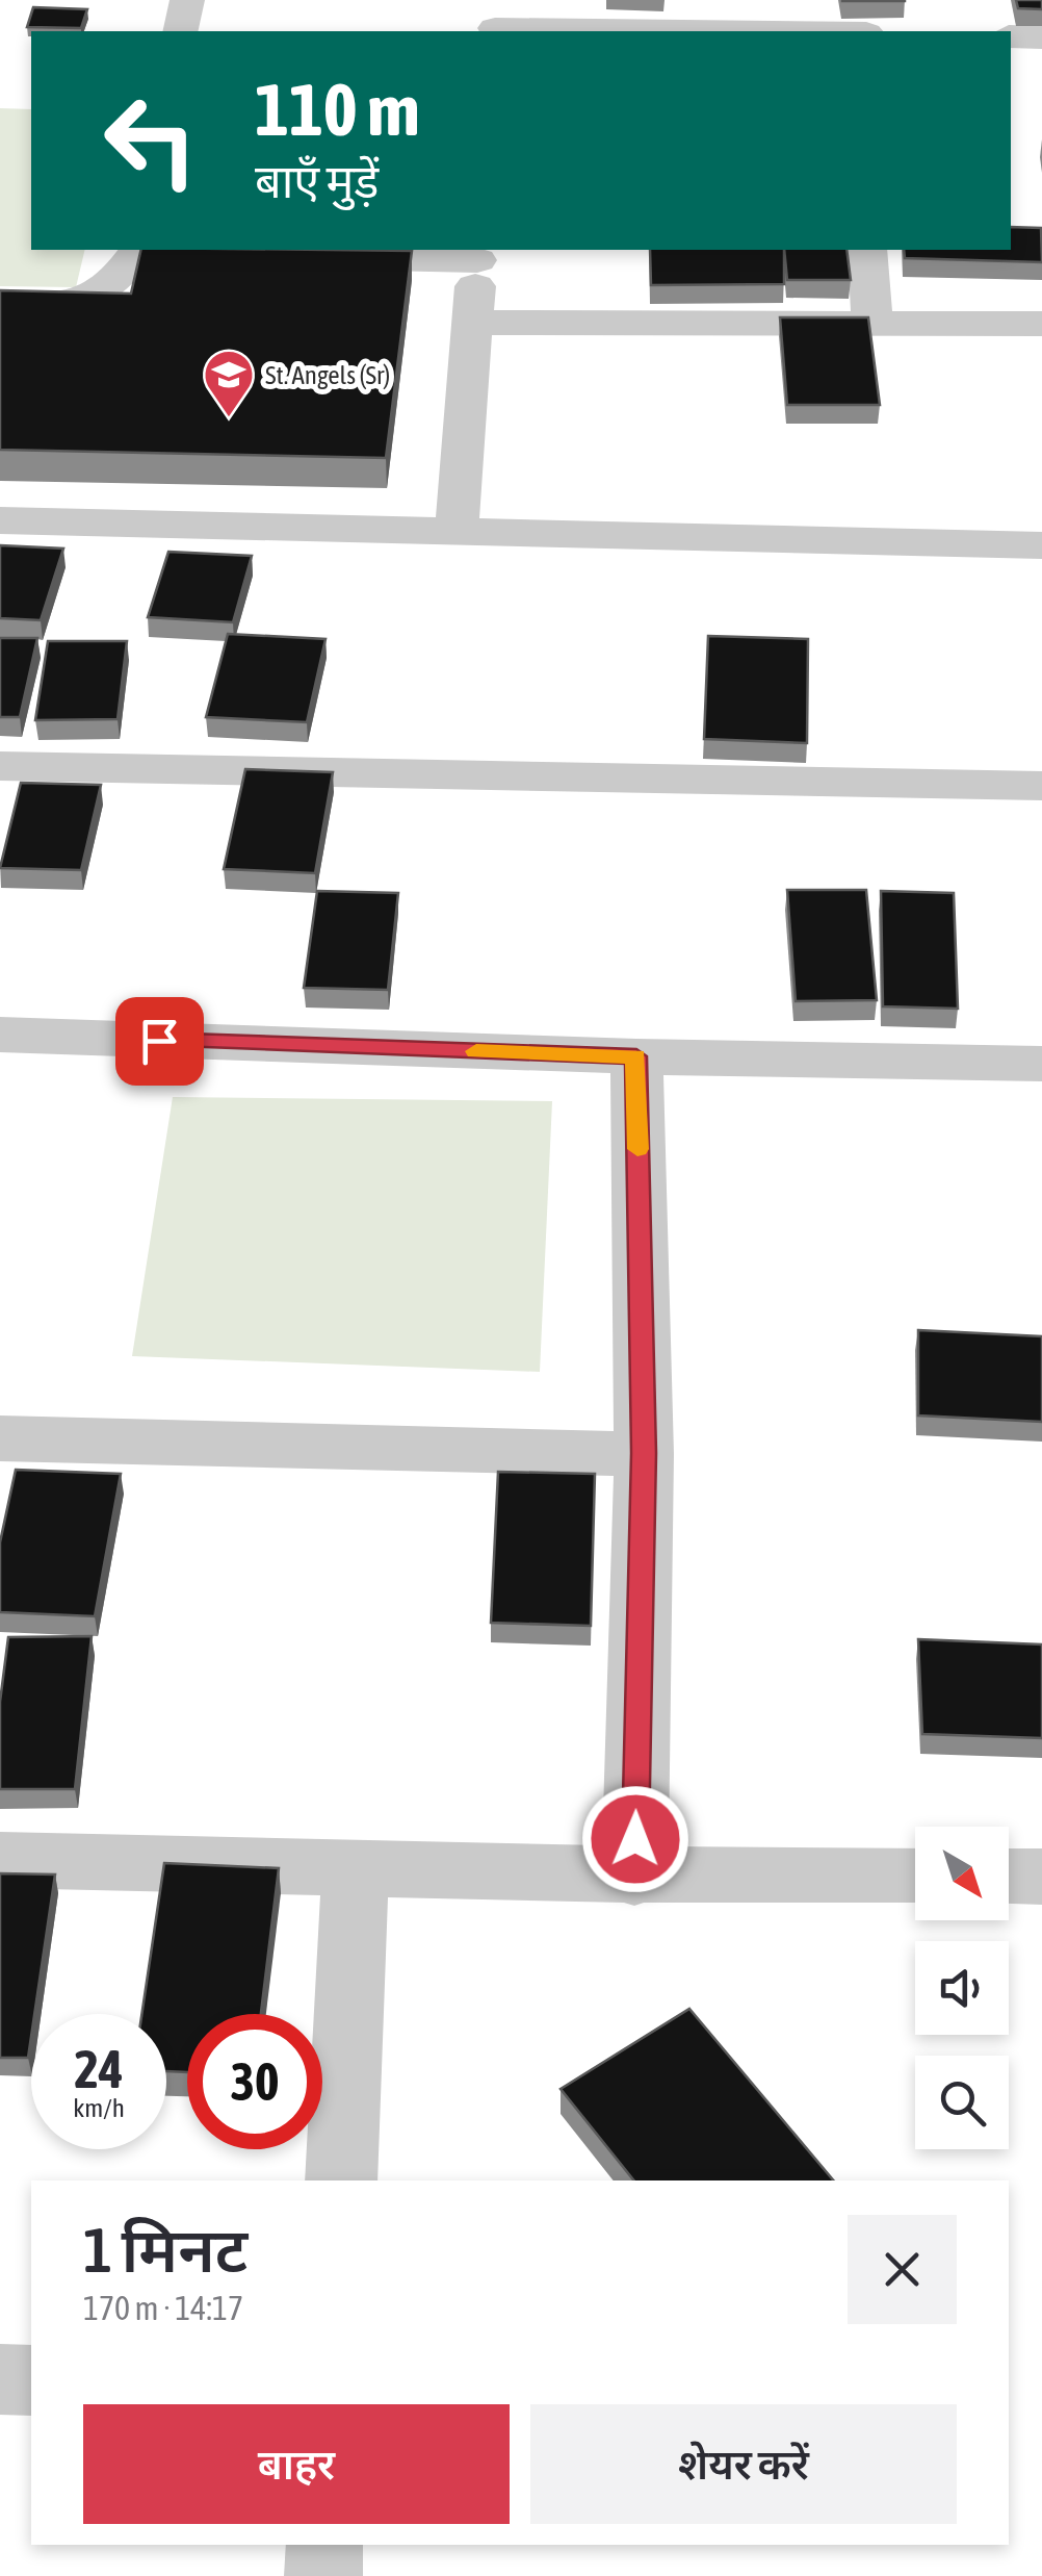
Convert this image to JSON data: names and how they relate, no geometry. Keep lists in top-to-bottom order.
{
  "places": {
    "school or university": ["St. Angels (Sr)"]
  },
  "north": "bottom right",
  "page": {
    "turn": ["110 m", "बाएँ मुड़ें"],
    "speed": "24 km/h",
    "limit": "30",
    "heading": ["1 मिनट", "170 m · 14:17"],
    "buttons": ["बाहर", "शेयर करें"]
  }
}
